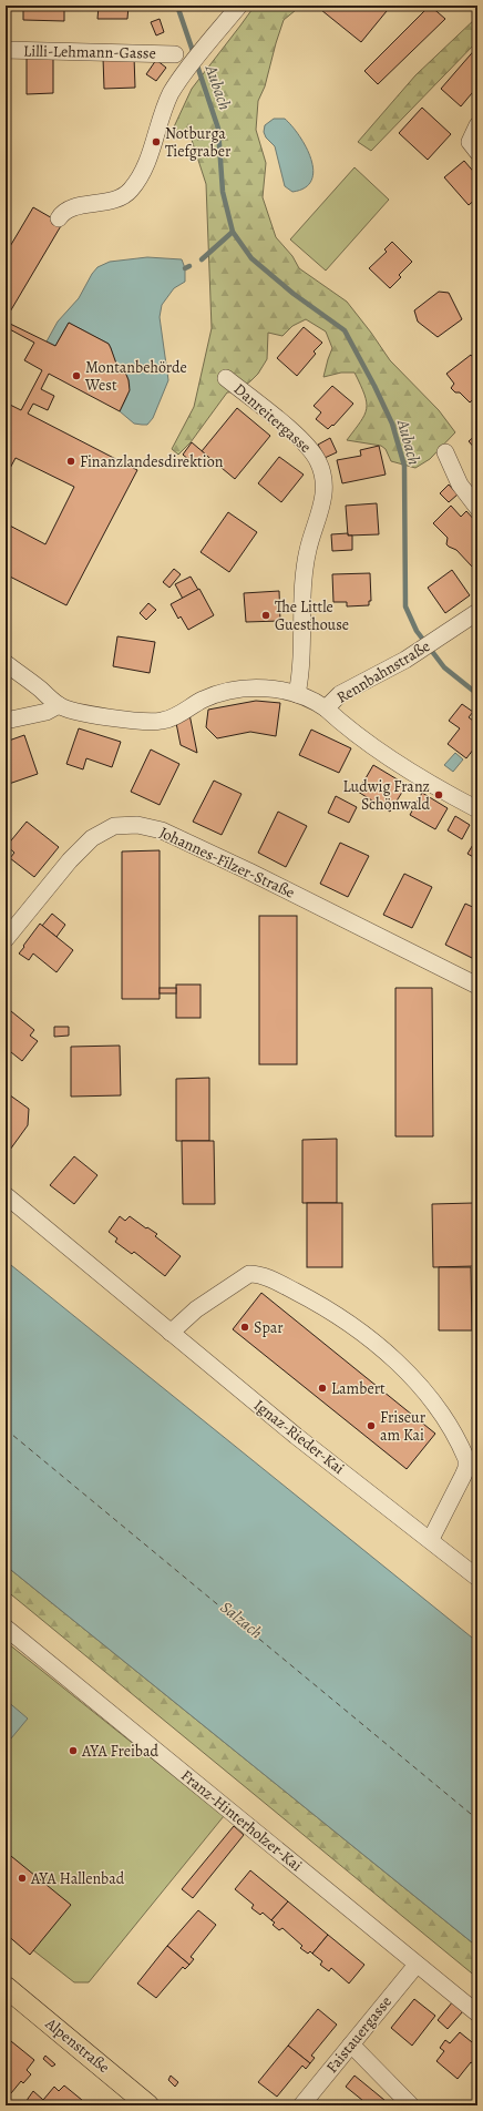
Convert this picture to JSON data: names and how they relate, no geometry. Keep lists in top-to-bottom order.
{
  "streets": {
    "main road": ["Alpenstraße"],
    "street": [
      "Lilli-Lehmann-Gasse",
      "Danreitergasse",
      "Rennbahnstraße",
      "Johannes-Filzer-Straße",
      "Ignaz-Rieder-Kai",
      "Franz-Hinterholzer-Kai",
      "Faistauergasse"
    ]
  },
  "crossings": [
    ["Danreitergasse", "Rennbahnstraße"],
    ["Franz-Hinterholzer-Kai", "Faistauergasse"]
  ],
  "water": ["Aubach", "Salzach"],
  "places": [
    "Notburga Tiefgraber",
    "Montanbehörde West",
    "Finanzlandesdirektion",
    "The Little Guesthouse",
    "Ludwig Franz Schönwald",
    "Spar",
    "Lambert",
    "Friseur am Kai",
    "AYA Freibad",
    "AYA Hallenbad"
  ]
}
